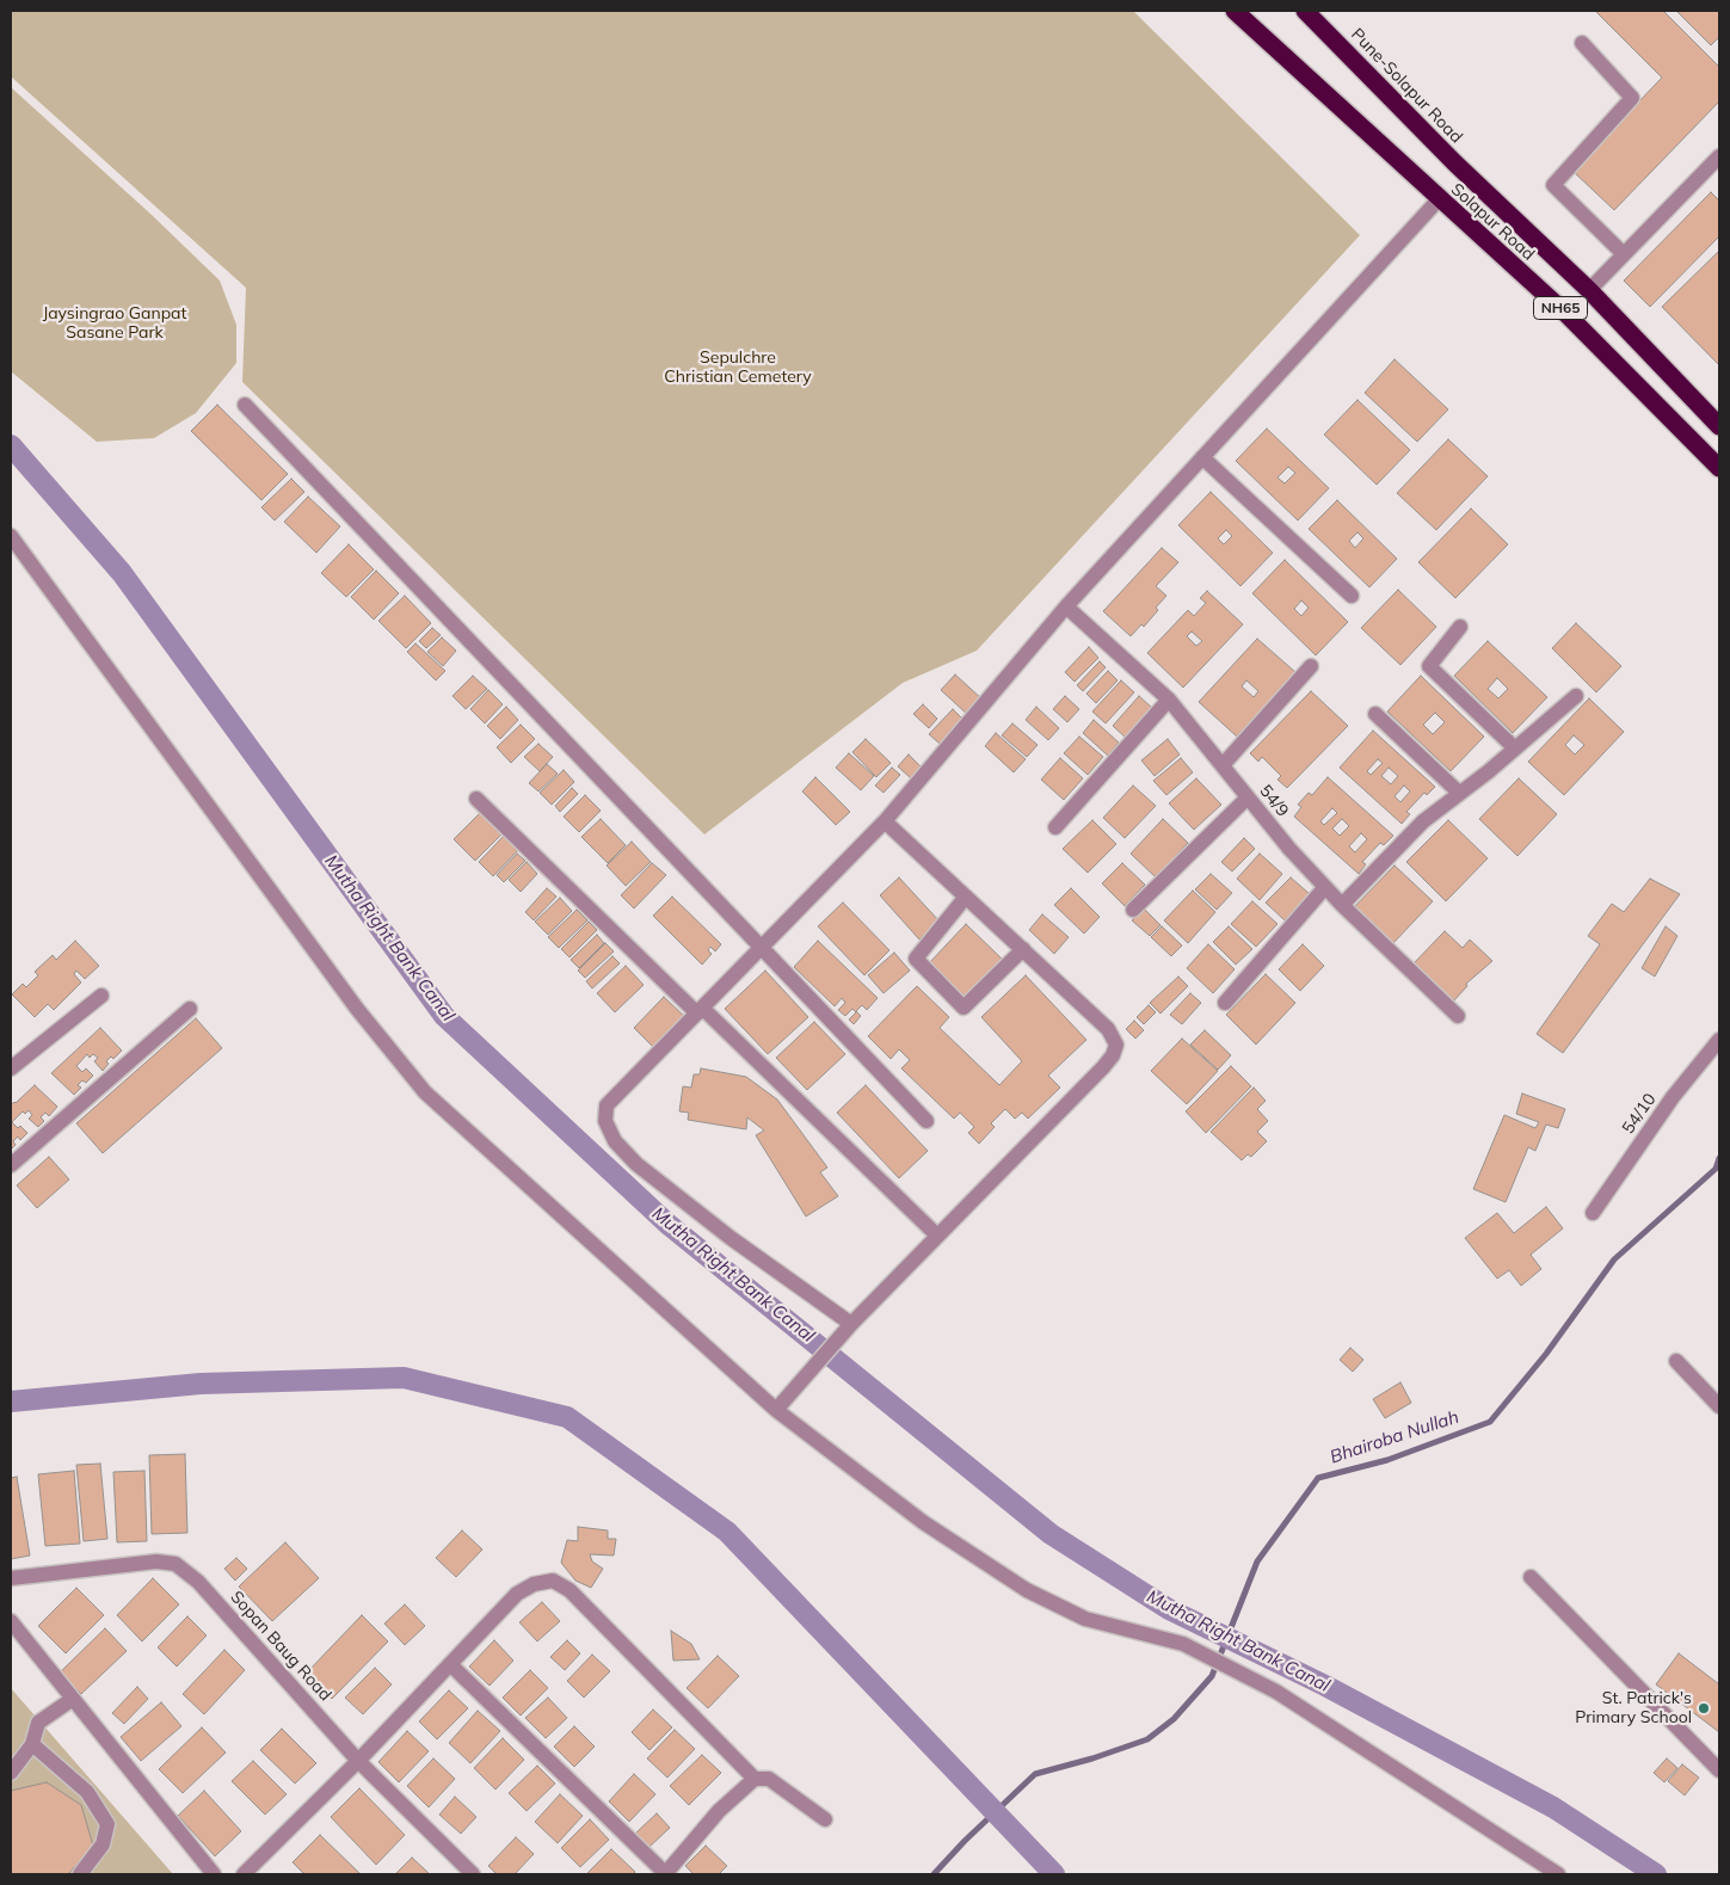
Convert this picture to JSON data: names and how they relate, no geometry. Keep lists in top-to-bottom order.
{
  "streets": {
    "highway": ["Pune-Solapur Road", "Solapur Road", "NH65"],
    "street": ["54/9", "54/10", "Sopan Baug Road"]
  },
  "crossings": [
    ["Pune-Solapur Road", "Solapur Road"]
  ],
  "water": ["Mutha Right Bank Canal", "Bhairoba Nullah"],
  "parks": ["Jaysingrao Ganpat Sasane Park", "Sepulchre Christian Cemetery"],
  "places": ["St. Patrick's Primary School"]
}
